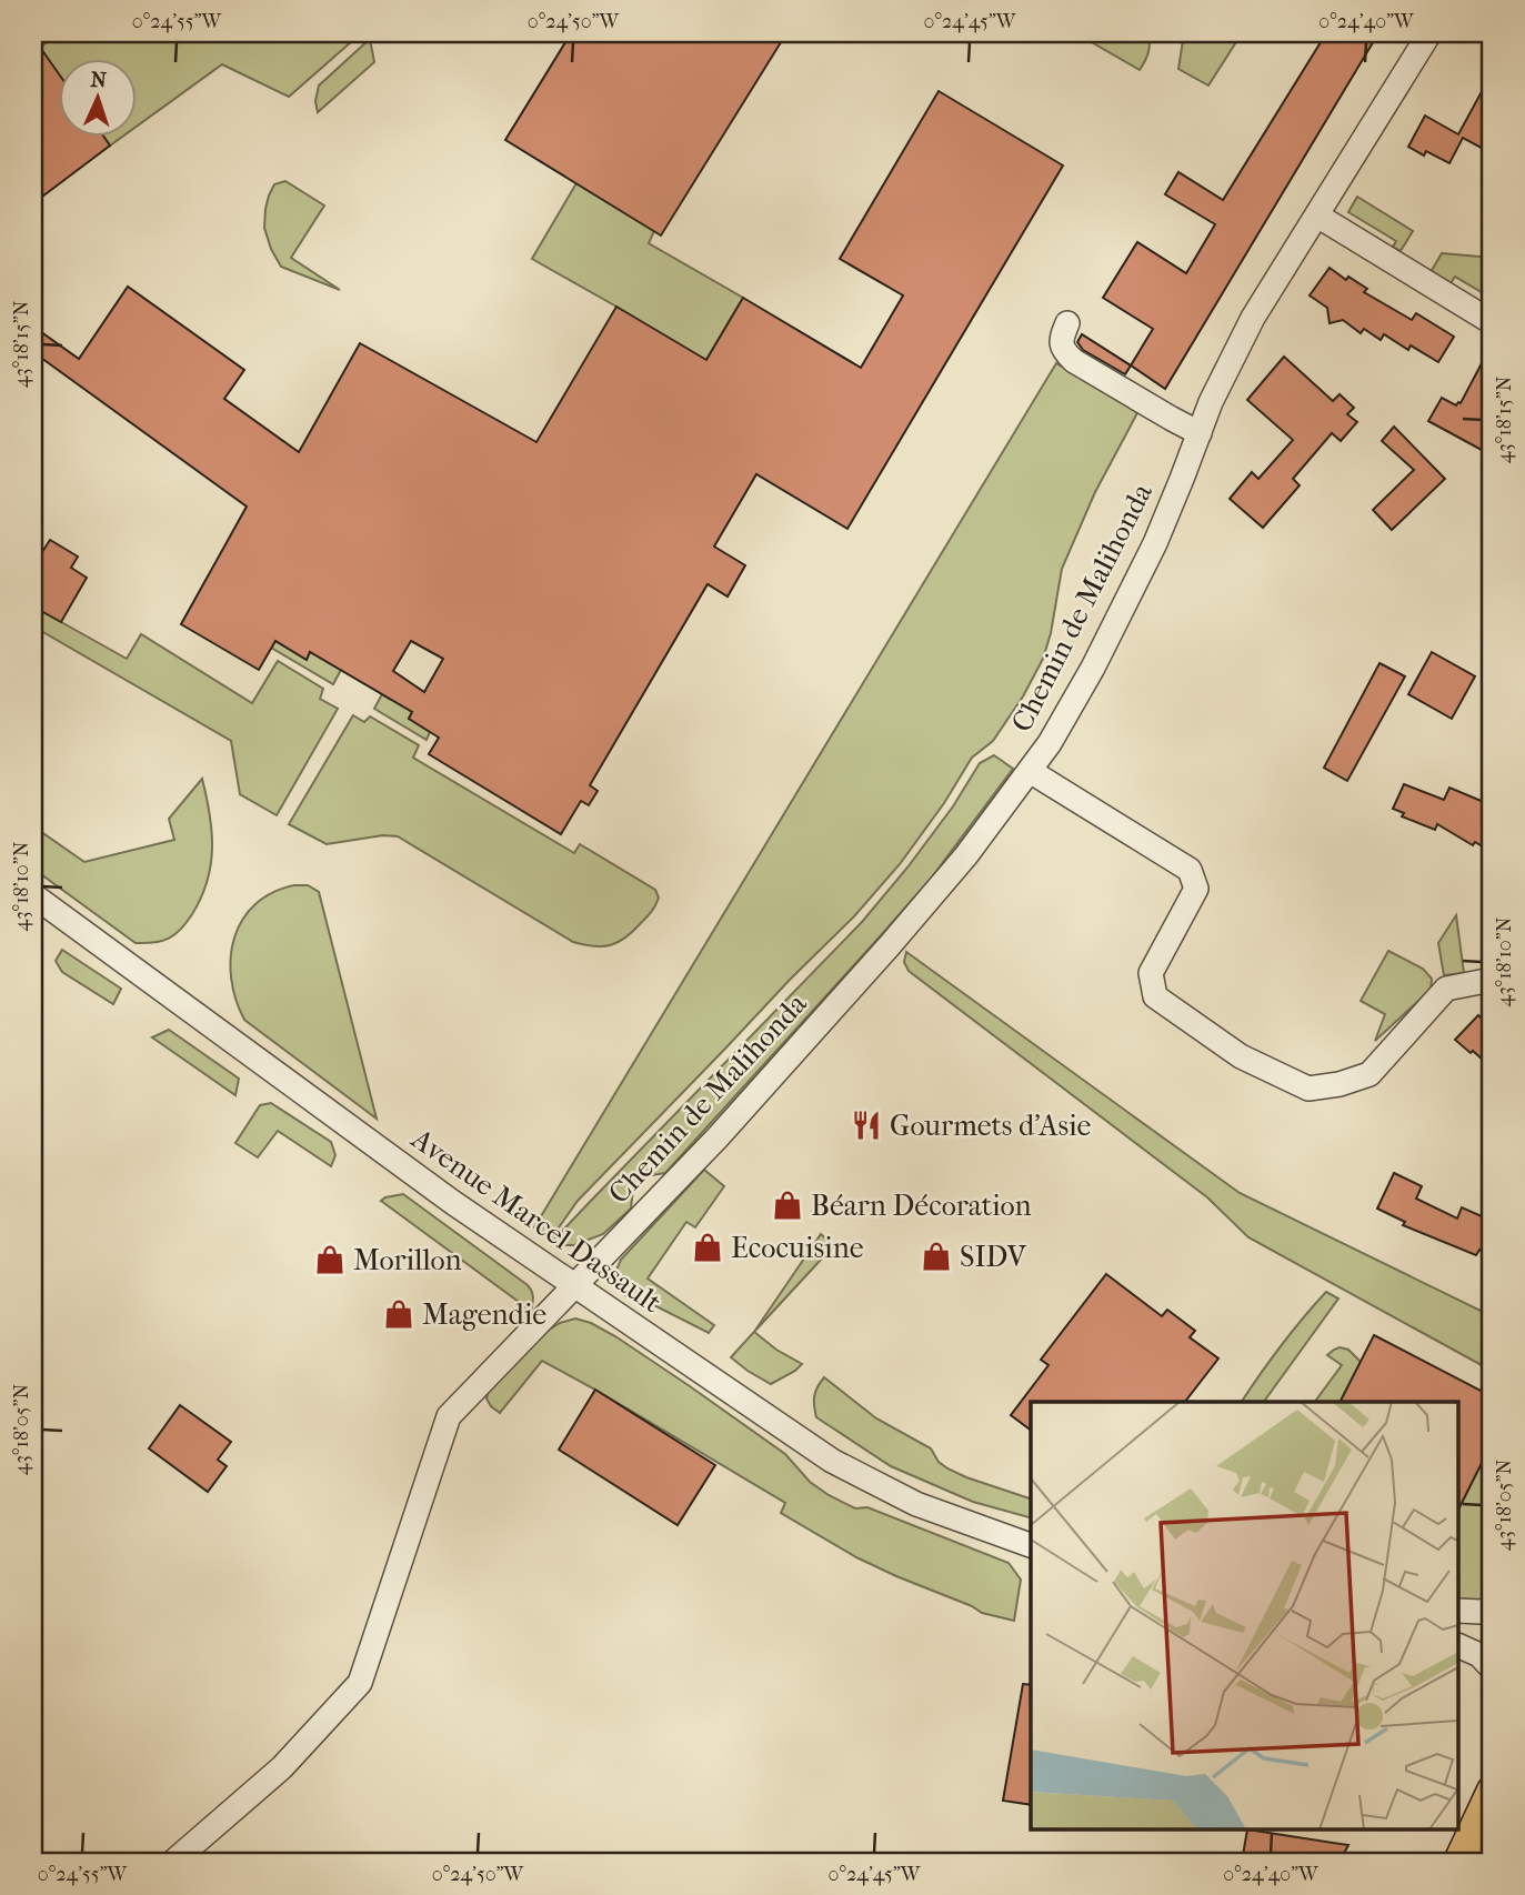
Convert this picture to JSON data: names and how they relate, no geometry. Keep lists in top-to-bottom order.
{
  "streets": {
    "street": ["Chemin de Malihonda", "Avenue Marcel Dassault"]
  },
  "crossings": [
    ["Chemin de Malihonda", "Avenue Marcel Dassault"]
  ],
  "places": {
    "restaurant": ["Gourmets d'Asie"],
    "shop": [
      "Béarn Décoration",
      "Ecocuisine",
      "SIDV",
      "Morillon",
      "Magendie"
    ]
  },
  "north": "top",
  "coordinates": [
    "0°24'55\"W",
    "0°24'50\"W",
    "0°24'45\"W",
    "0°24'40\"W",
    "43°18'15\"N",
    "43°18'10\"N",
    "43°18'05\"N"
  ]
}
